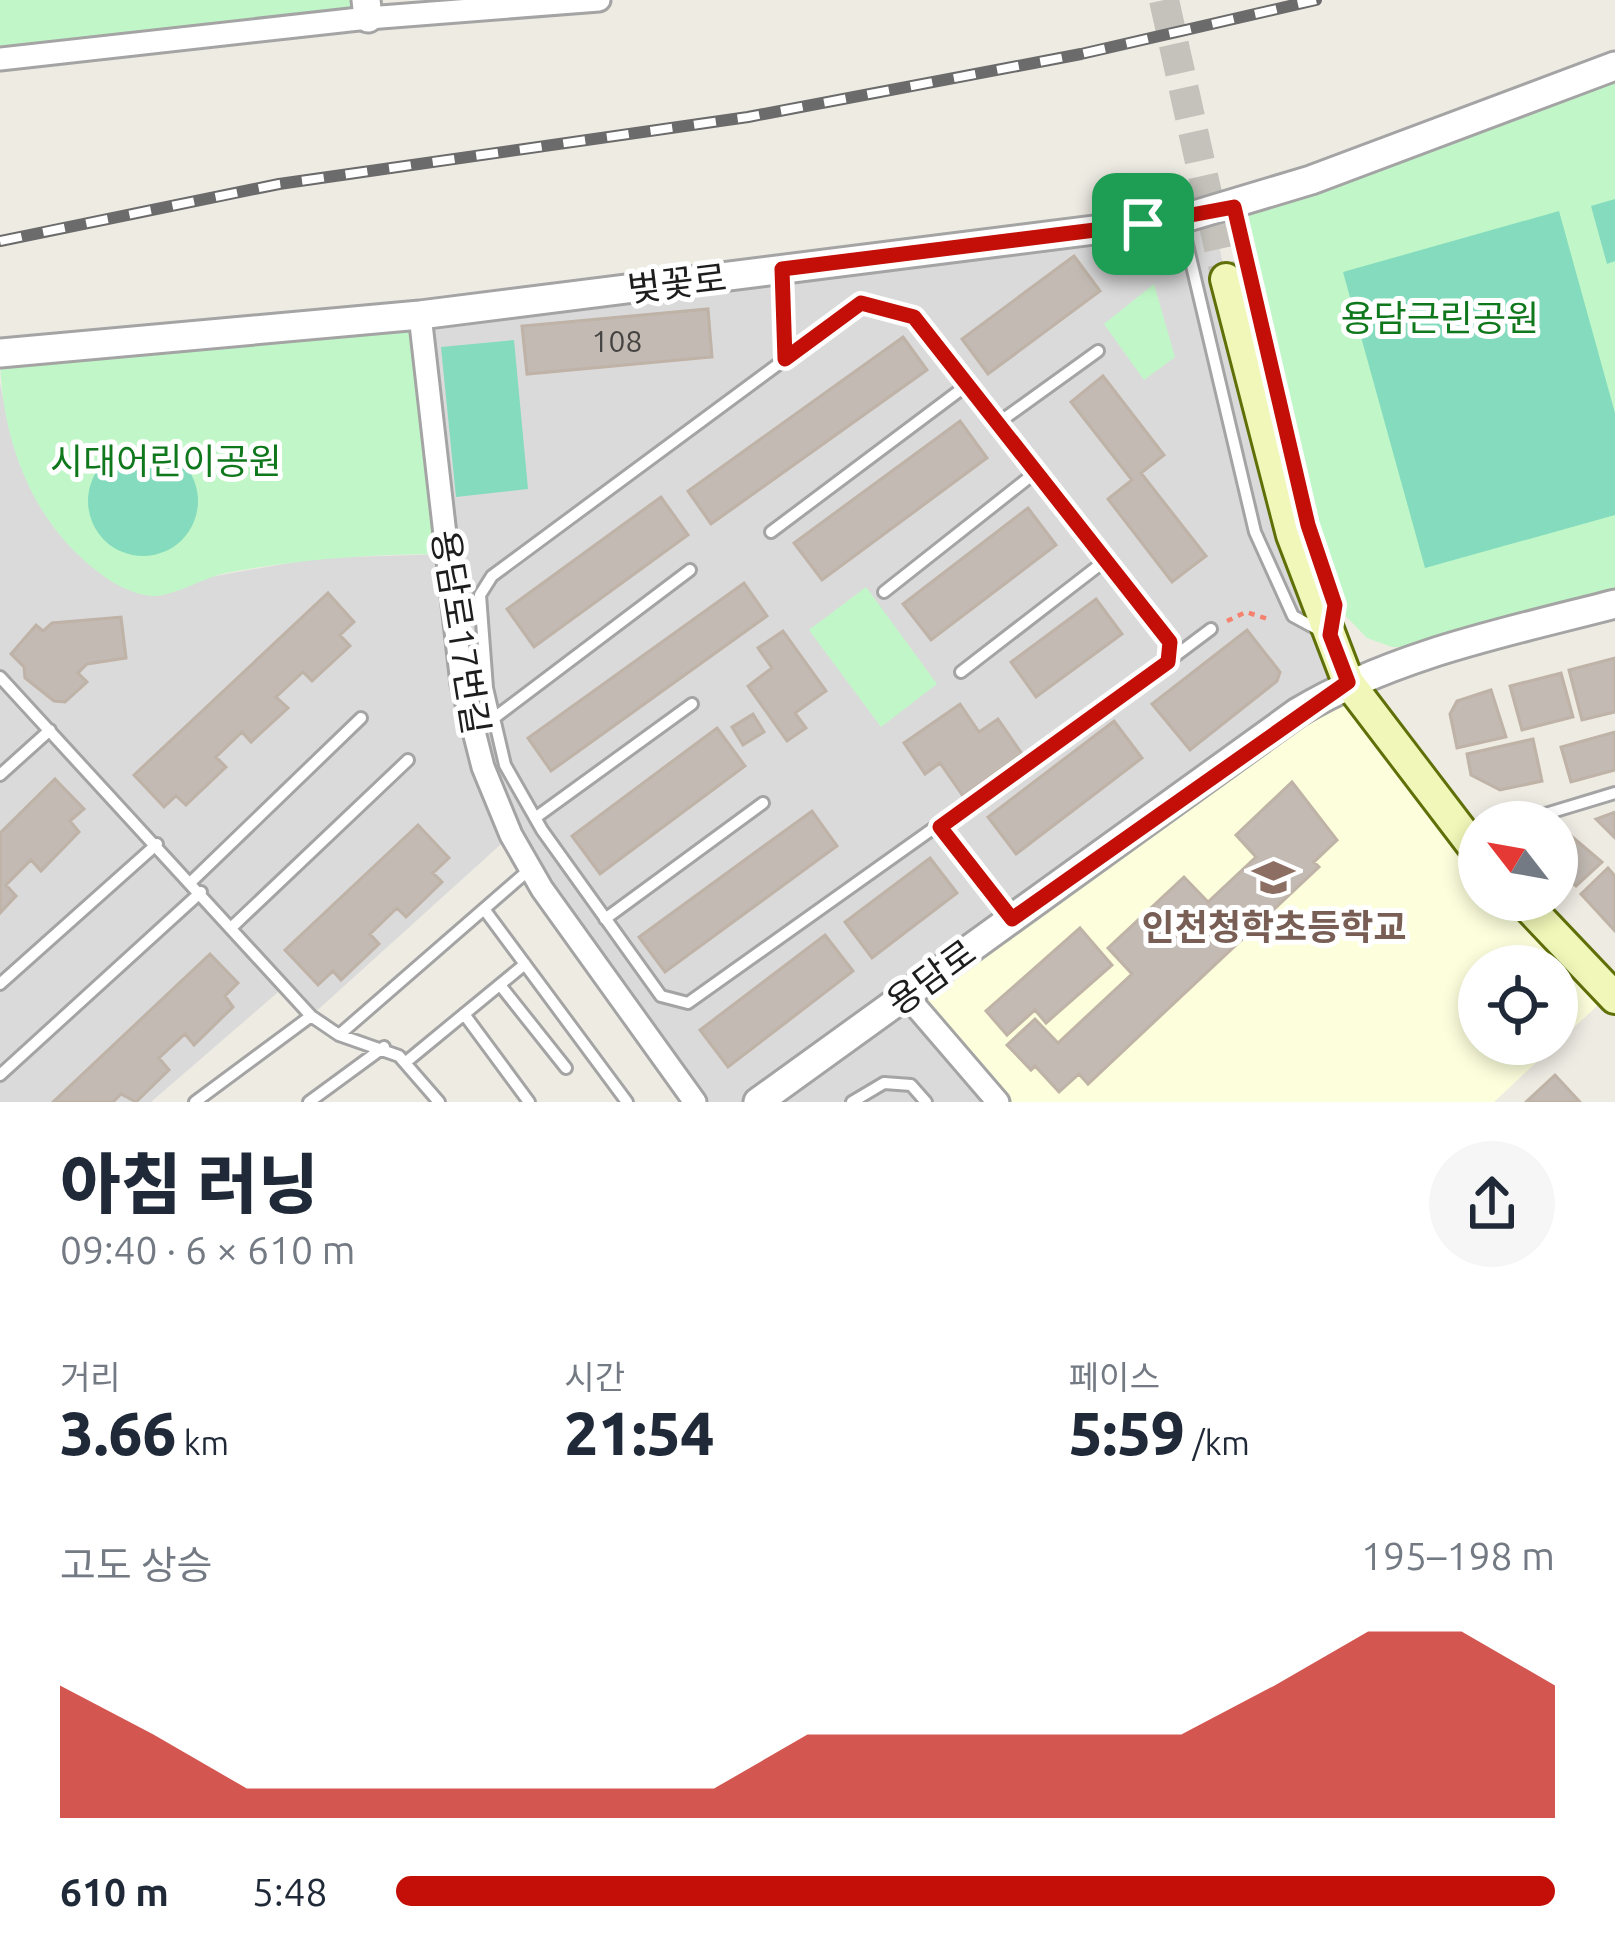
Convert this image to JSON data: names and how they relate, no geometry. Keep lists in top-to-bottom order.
{
  "streets": {
    "street": ["벚꽃로", "용담로17번길", "용담로"]
  },
  "crossings": [
    ["벚꽃로", "용담로17번길"]
  ],
  "parks": ["용담근린공원", "시대어린이공원"],
  "places": {
    "school or university": ["인천청학초등학교"]
  },
  "house_numbers": ["108"],
  "north": "top left",
  "page": {
    "heading": ["아침 러닝", "09:40 · 6 × 610 m"],
    "stats": [
      ["거리", "3.66 km"],
      ["시간", "21:54"],
      ["페이스", "5:59 /km"]
    ],
    "chart": ["고도 상승", "195–198 m"],
    "list": [
      {
        "name": "610 m",
        "note": "5:48"
      }
    ]
  }
}
